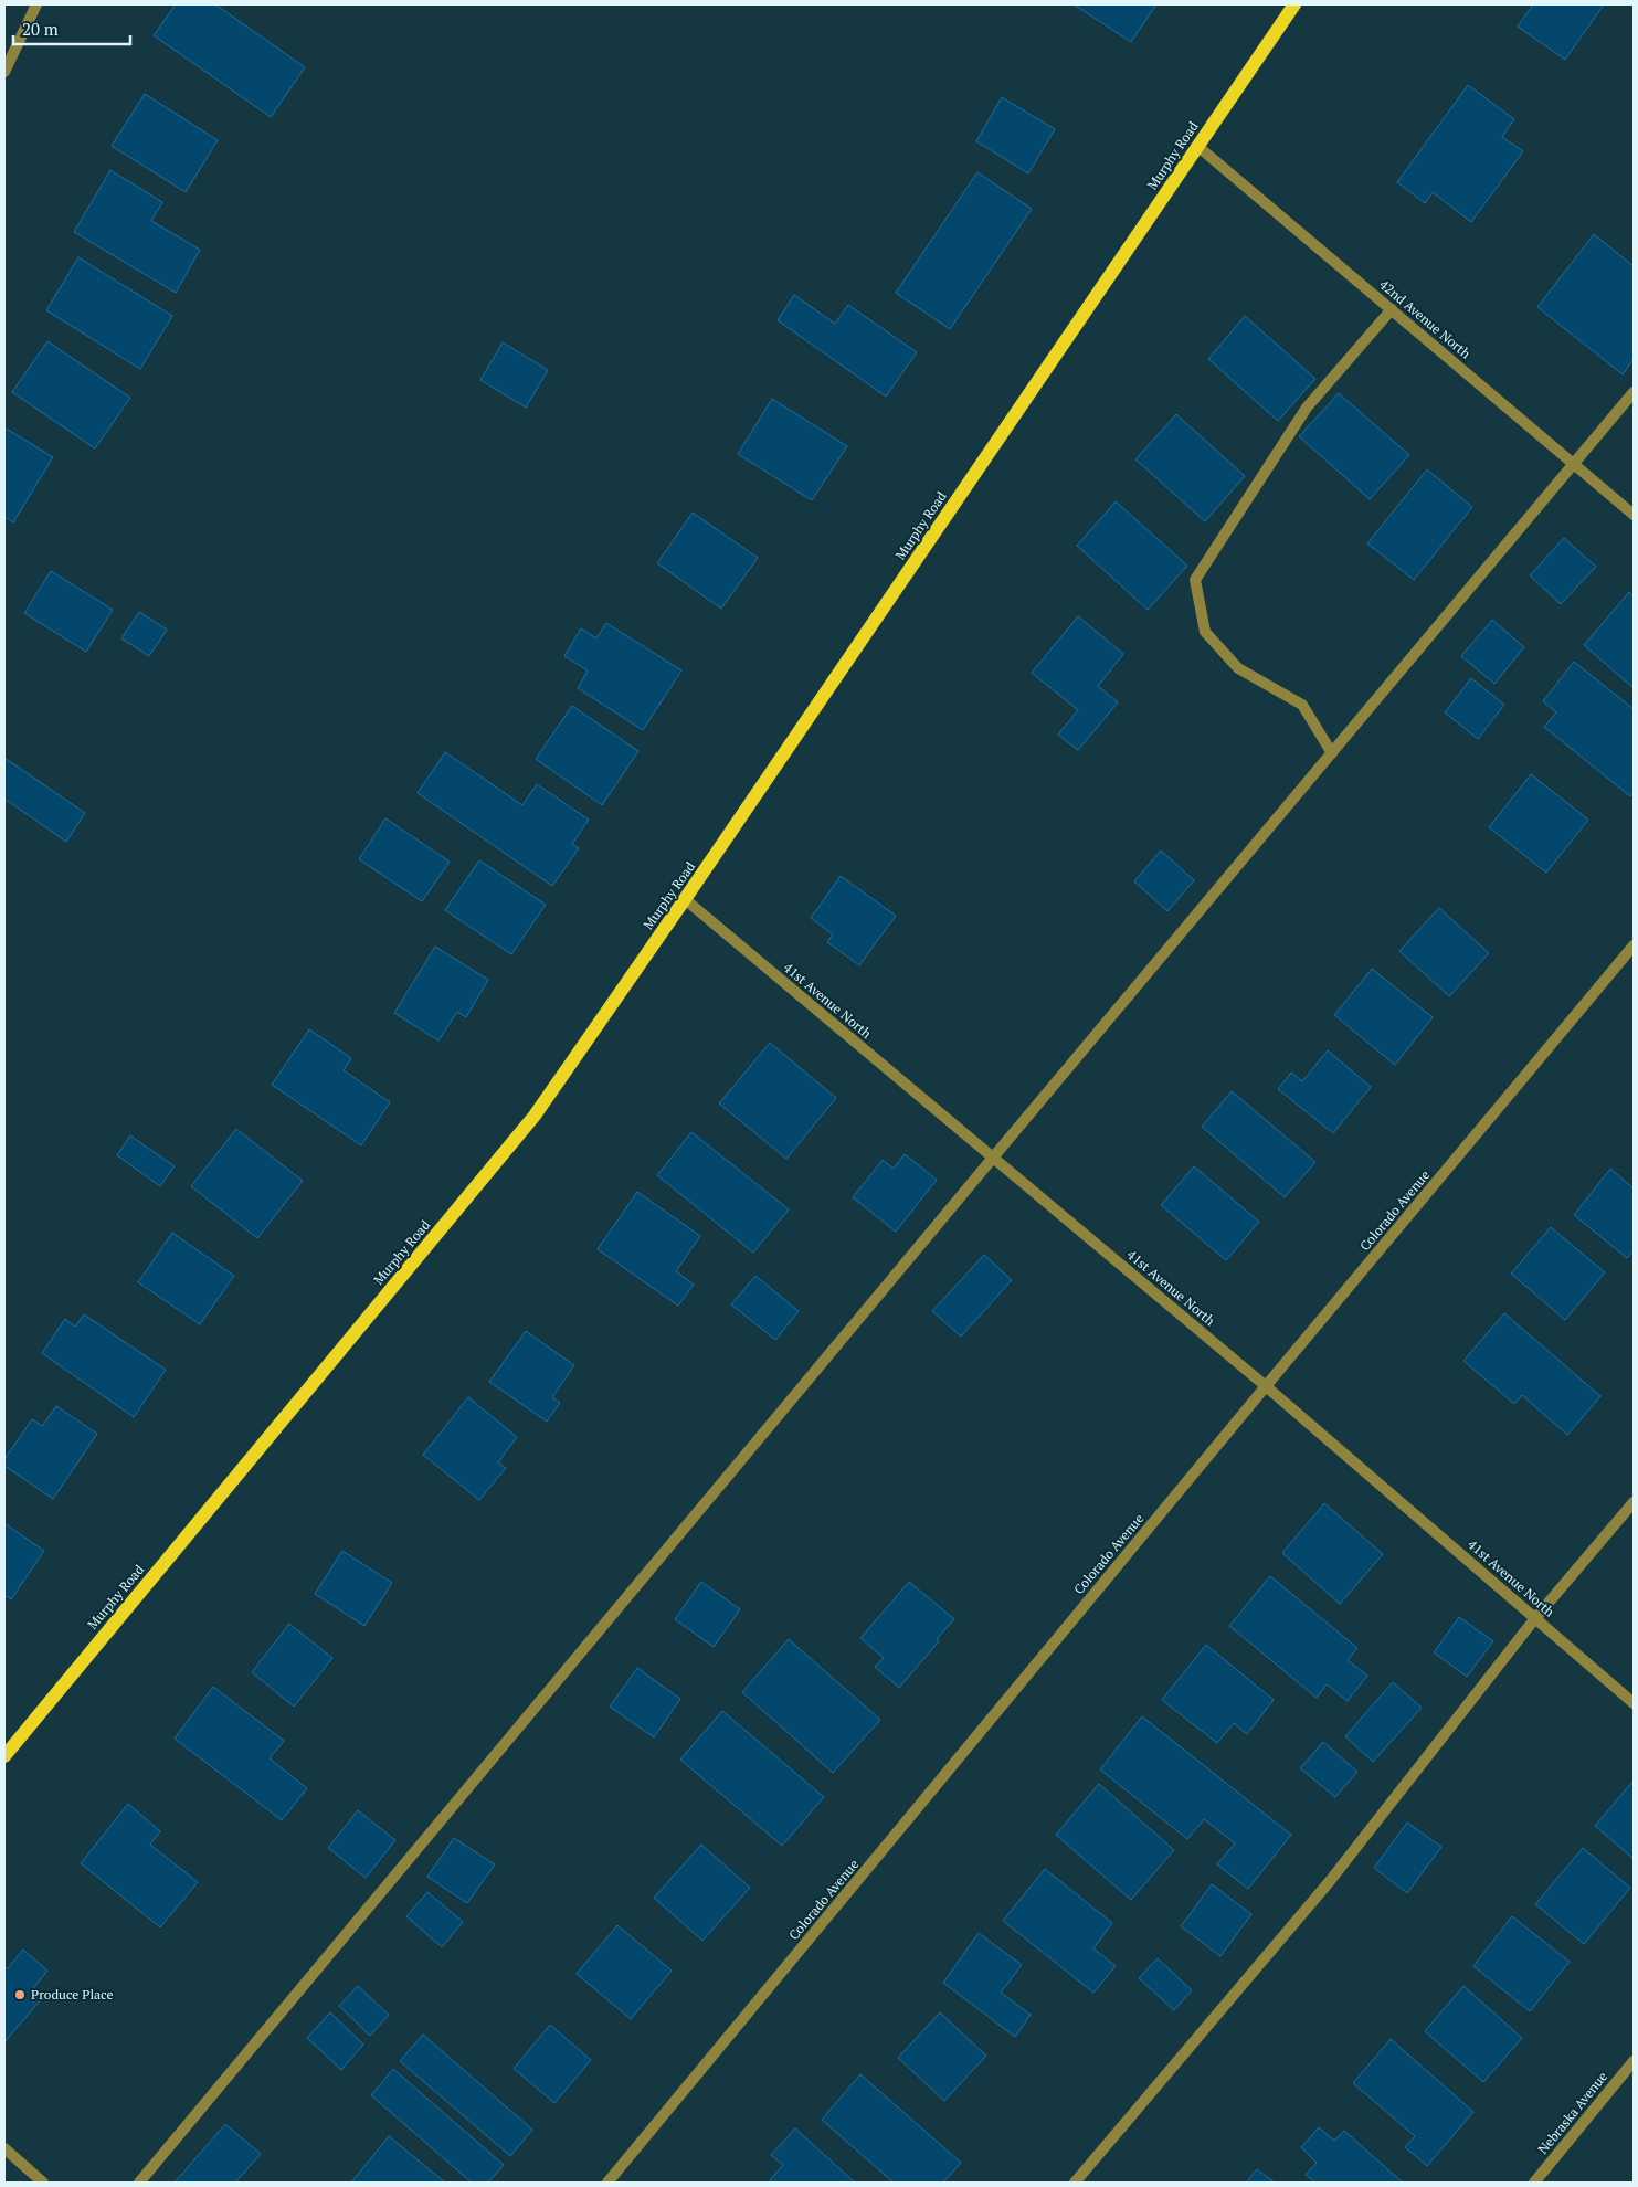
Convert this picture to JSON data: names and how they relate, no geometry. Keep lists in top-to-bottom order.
{
  "streets": {
    "main road": ["Murphy Road"],
    "street": [
      "42nd Avenue North",
      "41st Avenue North",
      "Colorado Avenue",
      "Nebraska Avenue"
    ]
  },
  "crossings": [
    ["Murphy Road", "42nd Avenue North"],
    ["Murphy Road", "41st Avenue North"],
    ["41st Avenue North", "Colorado Avenue"]
  ],
  "places": ["Produce Place"],
  "scale_bar": "20 m"
}
